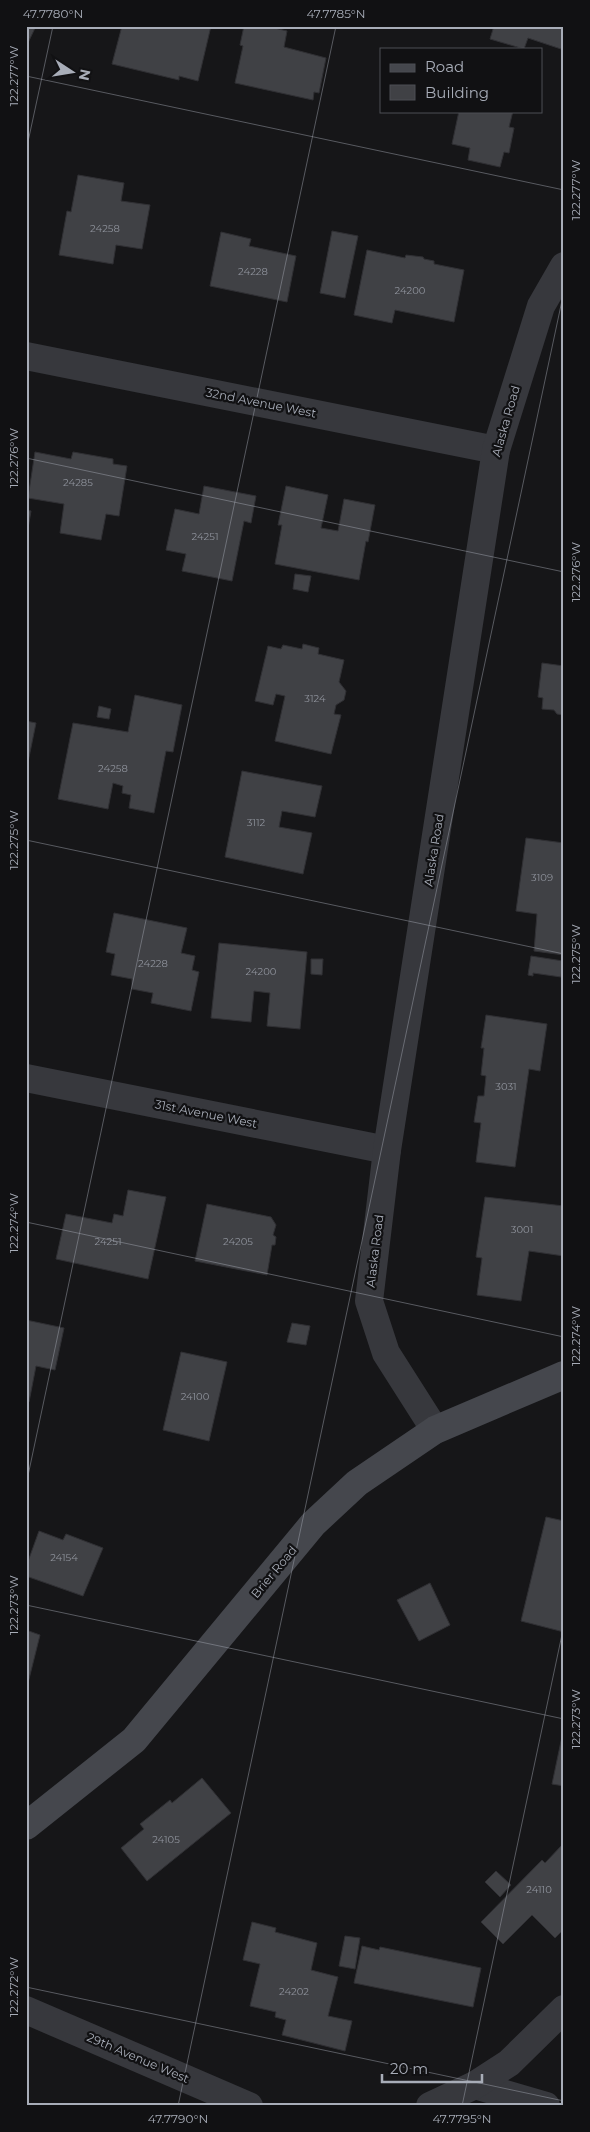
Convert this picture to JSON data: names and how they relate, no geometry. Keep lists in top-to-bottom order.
{
  "streets": {
    "main road": ["Brier Road"],
    "street": [
      "32nd Avenue West",
      "Alaska Road",
      "31st Avenue West",
      "29th Avenue West"
    ]
  },
  "crossings": [
    ["32nd Avenue West", "Alaska Road"],
    ["Alaska Road", "31st Avenue West"],
    ["Alaska Road", "Brier Road"]
  ],
  "house_numbers": [
    "24258",
    "24228",
    "24200",
    "24285",
    "24251",
    "3124",
    "24258",
    "3112",
    "3109",
    "24228",
    "24200",
    "3031",
    "3001",
    "24251",
    "24205",
    "24100",
    "24154",
    "24105",
    "24110",
    "24202"
  ],
  "legend": ["Road", "Building"],
  "scale_bar": "20 m",
  "north": "right",
  "coordinates": [
    "47.7780°N",
    "47.7785°N",
    "122.277°W",
    "122.276°W",
    "122.275°W",
    "122.274°W",
    "122.273°W",
    "122.272°W",
    "47.7790°N",
    "47.7795°N"
  ]
}
